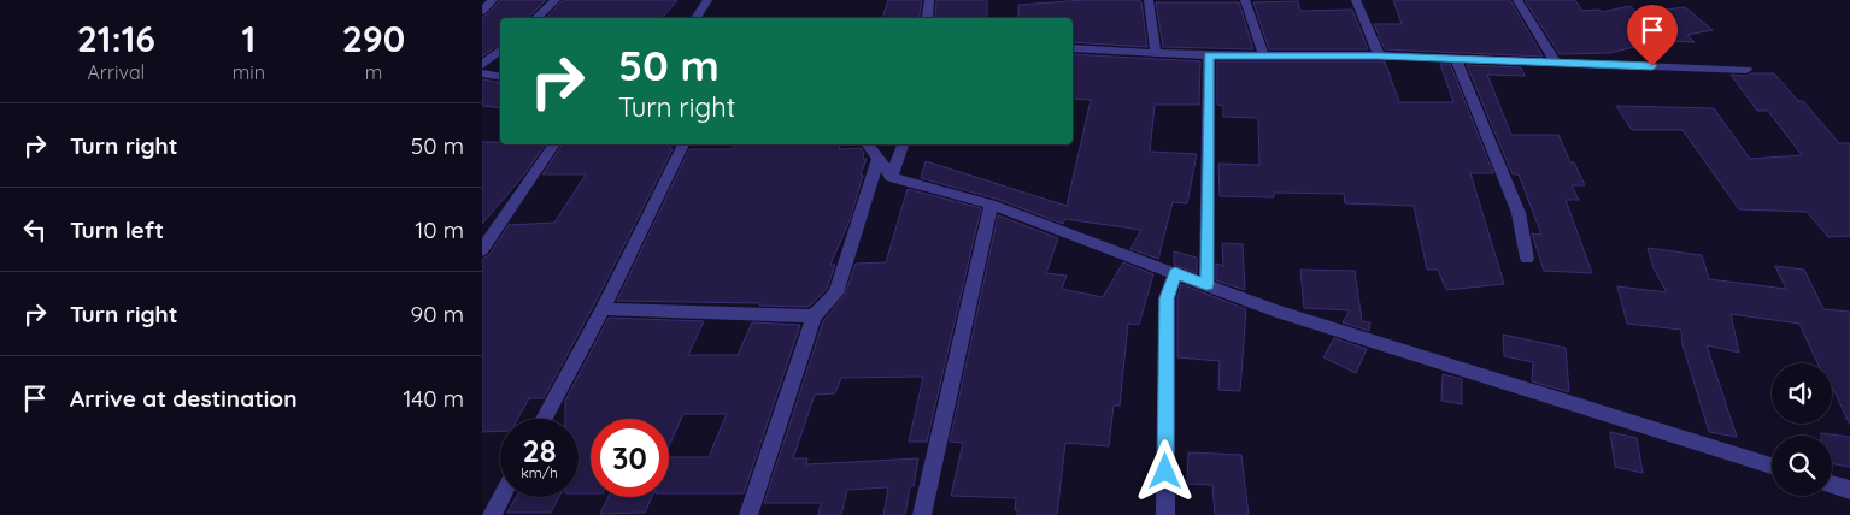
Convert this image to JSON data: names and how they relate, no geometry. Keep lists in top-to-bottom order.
{
  "page": {
    "eta": [
      "21:16",
      "Arrival",
      "1",
      "min",
      "290",
      "m"
    ],
    "turn": ["50 m", "Turn right"],
    "list": [
      {
        "name": "Turn right",
        "value": "50 m"
      },
      {
        "name": "Turn left",
        "value": "10 m"
      },
      {
        "name": "Turn right",
        "value": "90 m"
      },
      {
        "name": "Arrive at destination",
        "value": "140 m"
      }
    ],
    "speed": "28 km/h",
    "limit": "30"
  }
}
